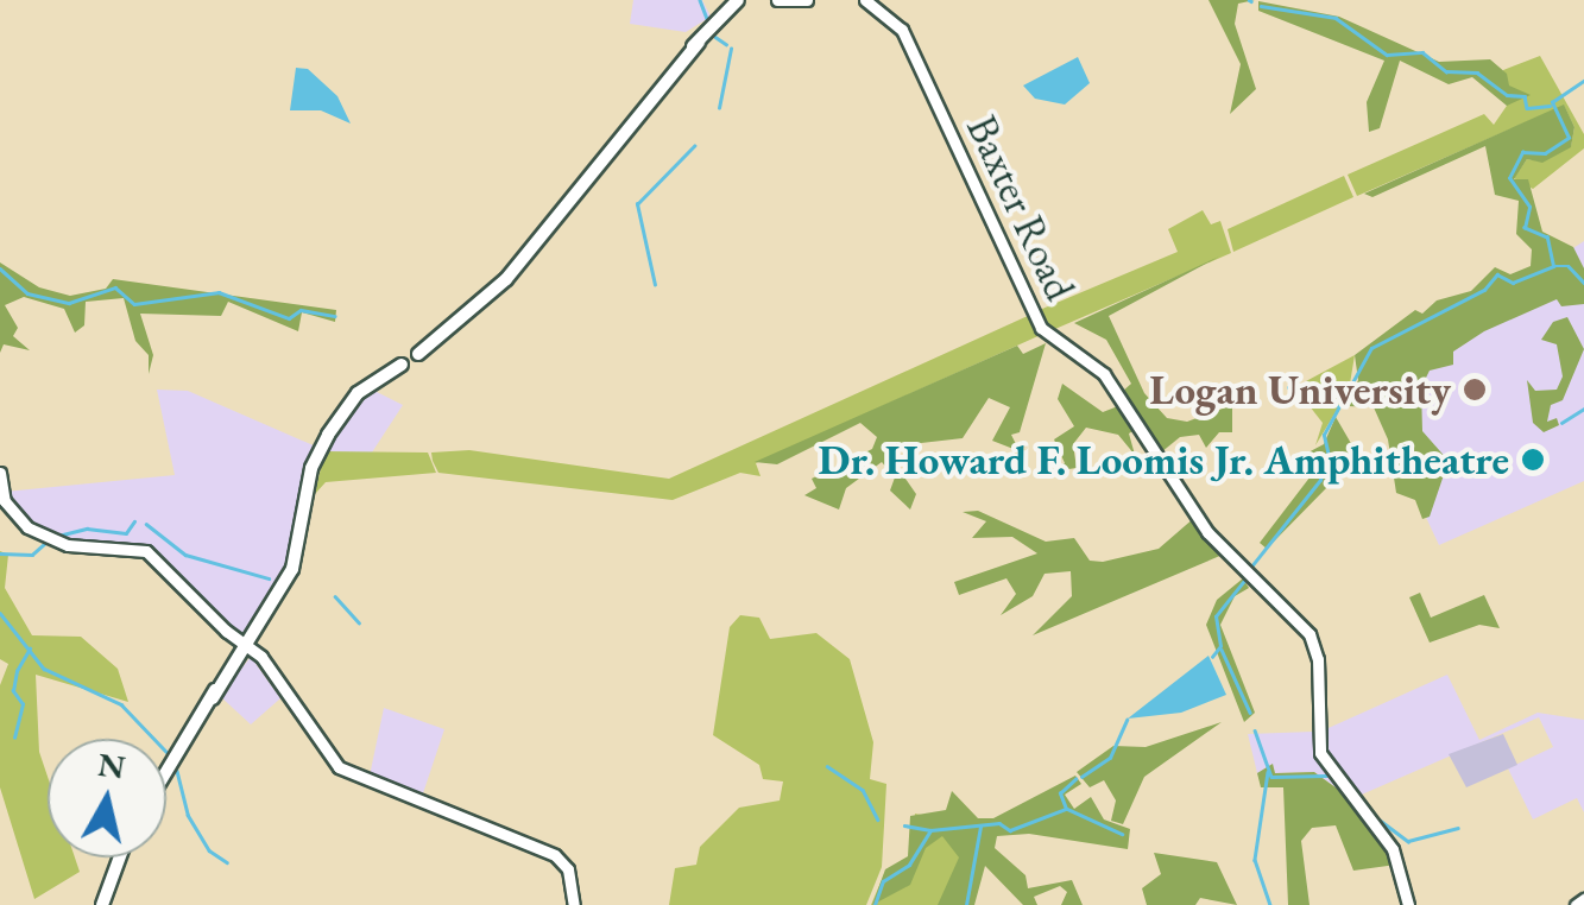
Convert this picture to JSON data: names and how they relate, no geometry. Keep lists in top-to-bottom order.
{
  "streets": {
    "main road": ["Baxter Road"]
  },
  "places": ["Logan University", "Dr. Howard F. Loomis Jr. Amphitheatre"],
  "north": "top"
}
